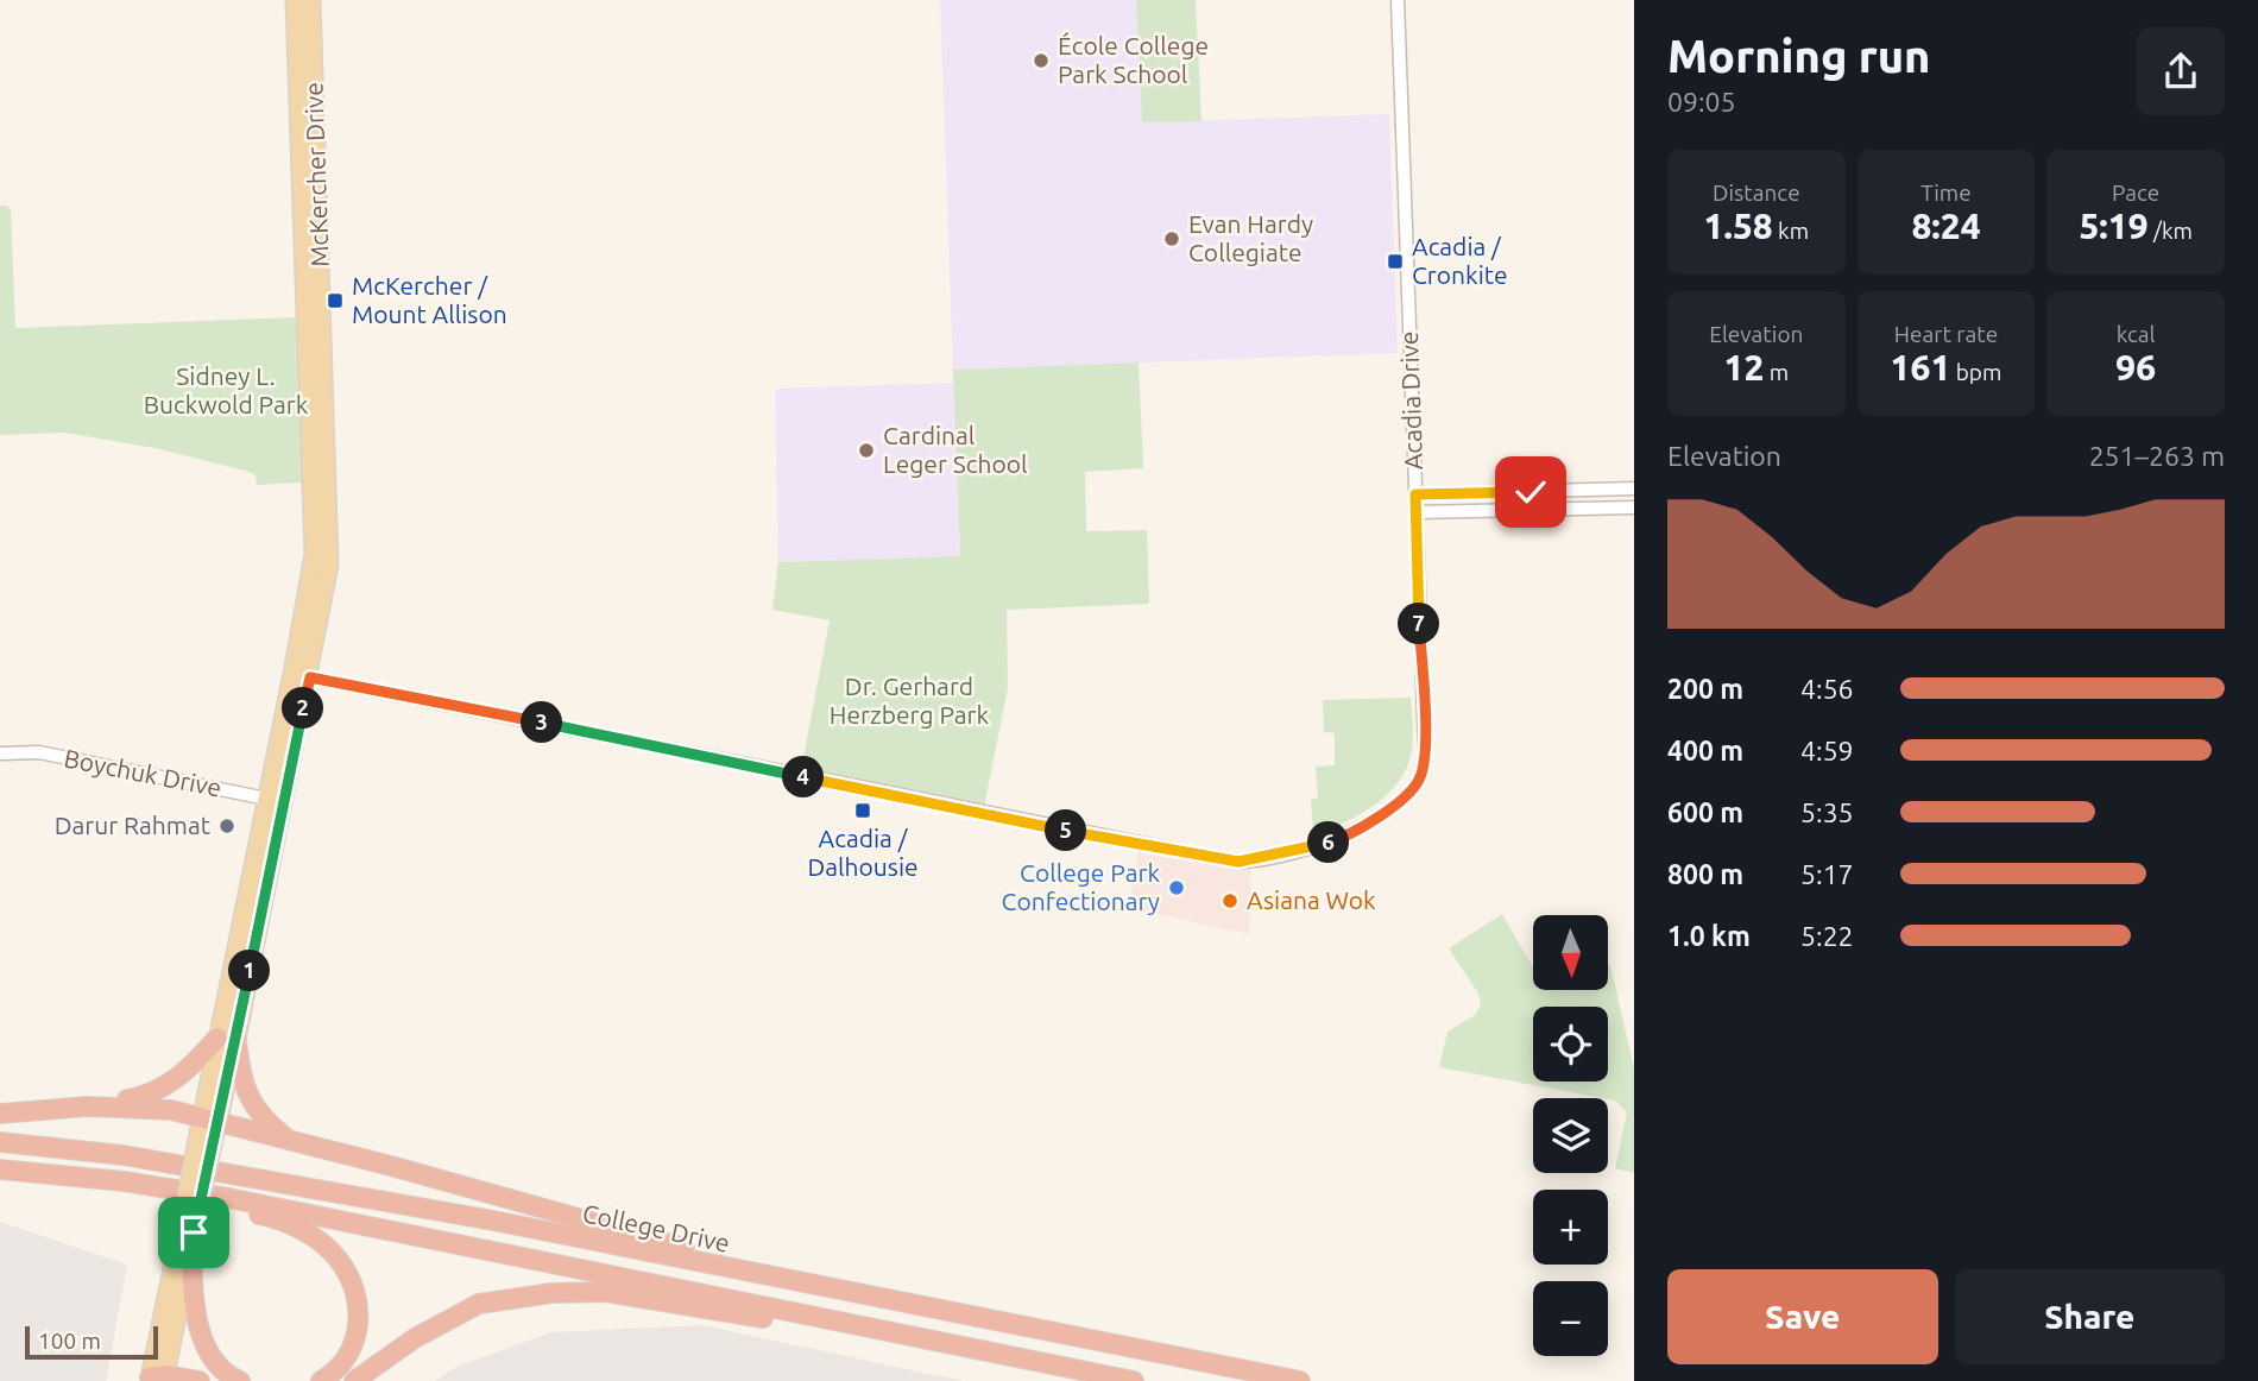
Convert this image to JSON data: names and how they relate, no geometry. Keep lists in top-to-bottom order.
{
  "streets": {
    "highway": ["College Drive"],
    "main road": ["McKercher Drive"],
    "street": ["Acadia Drive", "Boychuk Drive"]
  },
  "crossings": [
    ["McKercher Drive", "Acadia Drive"],
    ["McKercher Drive", "Boychuk Drive"]
  ],
  "parks": ["Sidney L. Buckwold Park", "Dr. Gerhard Herzberg Park"],
  "places": {
    "other": [
      "École College Park School",
      "Evan Hardy Collegiate",
      "Cardinal Leger School",
      "Darur Rahmat",
      "College Park Confectionary",
      "Asiana Wok"
    ],
    "transit": ["Acadia / Cronkite", "McKercher / Mount Allison", "Acadia / Dalhousie"]
  },
  "scale_bar": "100 m",
  "north": "bottom",
  "page": {
    "heading": ["Morning run", "09:05"],
    "stats": [
      ["Distance", "1.58 km"],
      ["Time", "8:24"],
      ["Pace", "5:19 /km"],
      ["Elevation", "12 m"],
      ["Heart rate", "161 bpm"],
      ["kcal", "96"]
    ],
    "chart": ["Elevation", "251–263 m"],
    "pins": [
      "7",
      "2",
      "3",
      "4",
      "5",
      "6",
      "1"
    ],
    "list": [
      {
        "name": "200 m",
        "note": "4:56"
      },
      {
        "name": "400 m",
        "note": "4:59"
      },
      {
        "name": "600 m",
        "note": "5:35"
      },
      {
        "name": "800 m",
        "note": "5:17"
      },
      {
        "name": "1.0 km",
        "note": "5:22"
      }
    ],
    "map_buttons": ["+", "−"],
    "buttons": ["Save", "Share"],
    "scale": "100 m"
  }
}
